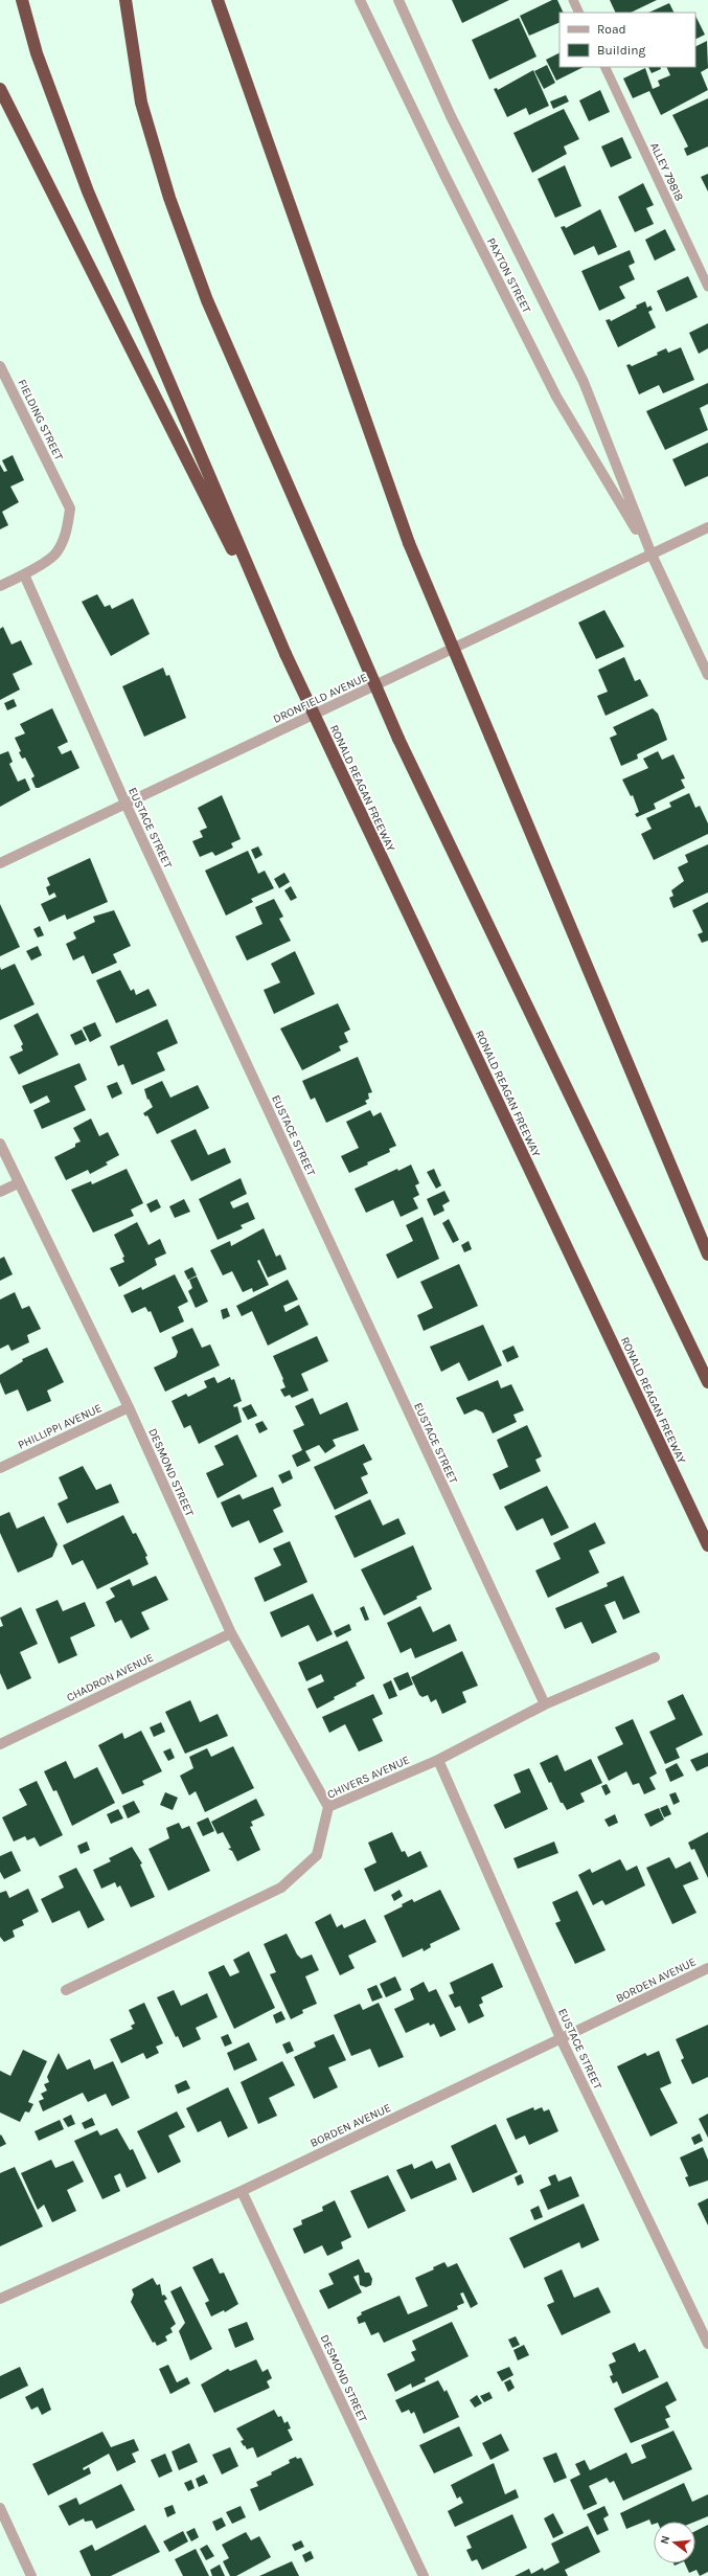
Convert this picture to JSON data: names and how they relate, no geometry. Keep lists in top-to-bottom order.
{
  "streets": {
    "highway": ["RONALD REAGAN FREEWAY"],
    "street": [
      "PAXTON STREET",
      "FIELDING STREET",
      "DRONFIELD AVENUE",
      "EUSTACE STREET",
      "PHILLIPPI AVENUE",
      "DESMOND STREET",
      "CHADRON AVENUE",
      "CHIVERS AVENUE",
      "BORDEN AVENUE"
    ],
    "lane": ["ALLEY 79818"]
  },
  "crossings": [
    ["PAXTON STREET", "DRONFIELD AVENUE"],
    ["FIELDING STREET", "EUSTACE STREET"],
    ["DRONFIELD AVENUE", "EUSTACE STREET"],
    ["EUSTACE STREET", "CHIVERS AVENUE"],
    ["EUSTACE STREET", "BORDEN AVENUE"],
    ["PHILLIPPI AVENUE", "DESMOND STREET"],
    ["DESMOND STREET", "CHADRON AVENUE"],
    ["DESMOND STREET", "CHIVERS AVENUE"],
    ["DESMOND STREET", "BORDEN AVENUE"]
  ],
  "legend": ["Road", "Building"],
  "north": "left"
}
